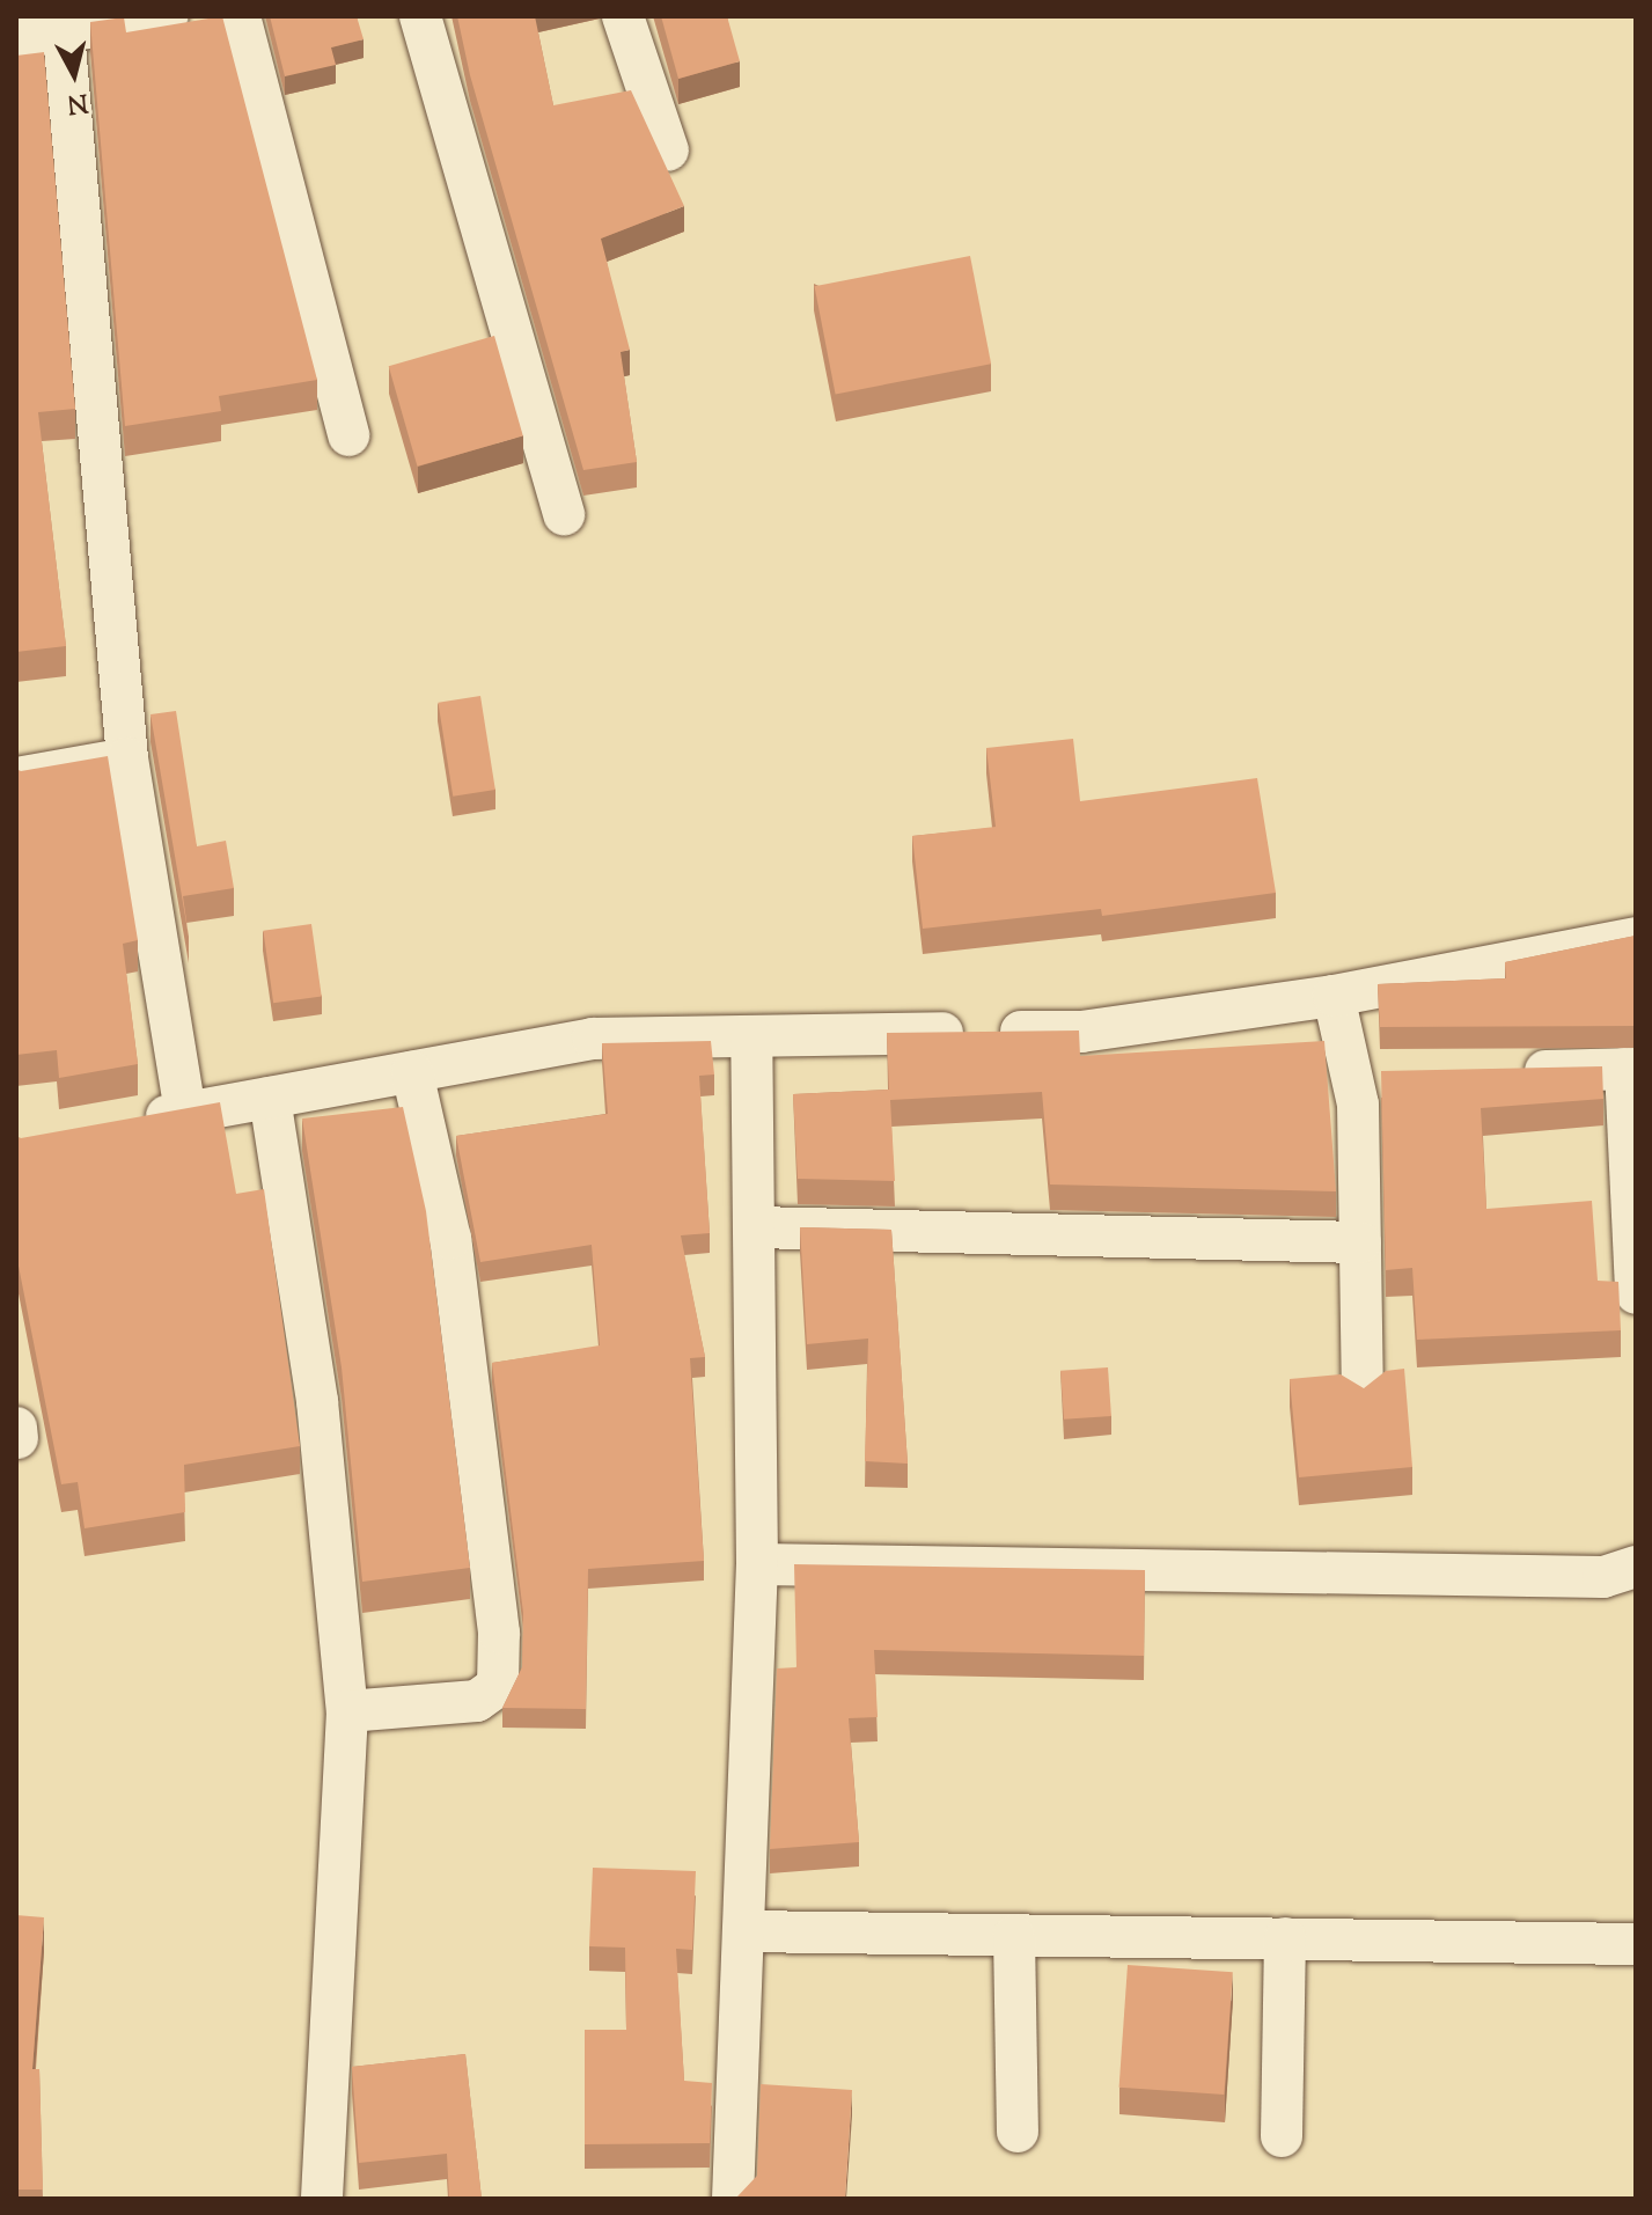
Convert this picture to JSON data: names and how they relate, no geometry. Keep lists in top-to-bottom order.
{
  "north": "bottom"
}
